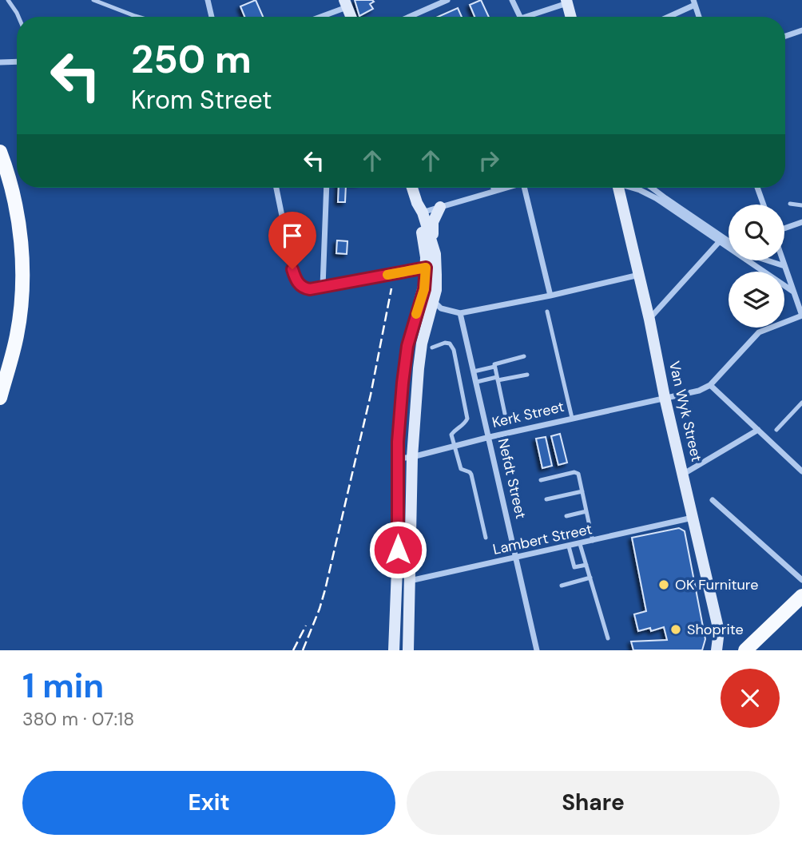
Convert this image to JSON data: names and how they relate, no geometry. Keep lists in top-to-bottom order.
{
  "streets": {
    "street": [
      "Van Wyk Street",
      "Kerk Street",
      "Nefdt Street",
      "Lambert Street"
    ]
  },
  "crossings": [
    ["Van Wyk Street", "Kerk Street"],
    ["Van Wyk Street", "Lambert Street"],
    ["Kerk Street", "Nefdt Street"],
    ["Nefdt Street", "Lambert Street"]
  ],
  "places": ["OK Furniture", "Shoprite"],
  "page": {
    "turn": ["250 m", "Krom Street"],
    "heading": ["1 min", "380 m · 07:18"],
    "buttons": ["Exit", "Share"]
  }
}
